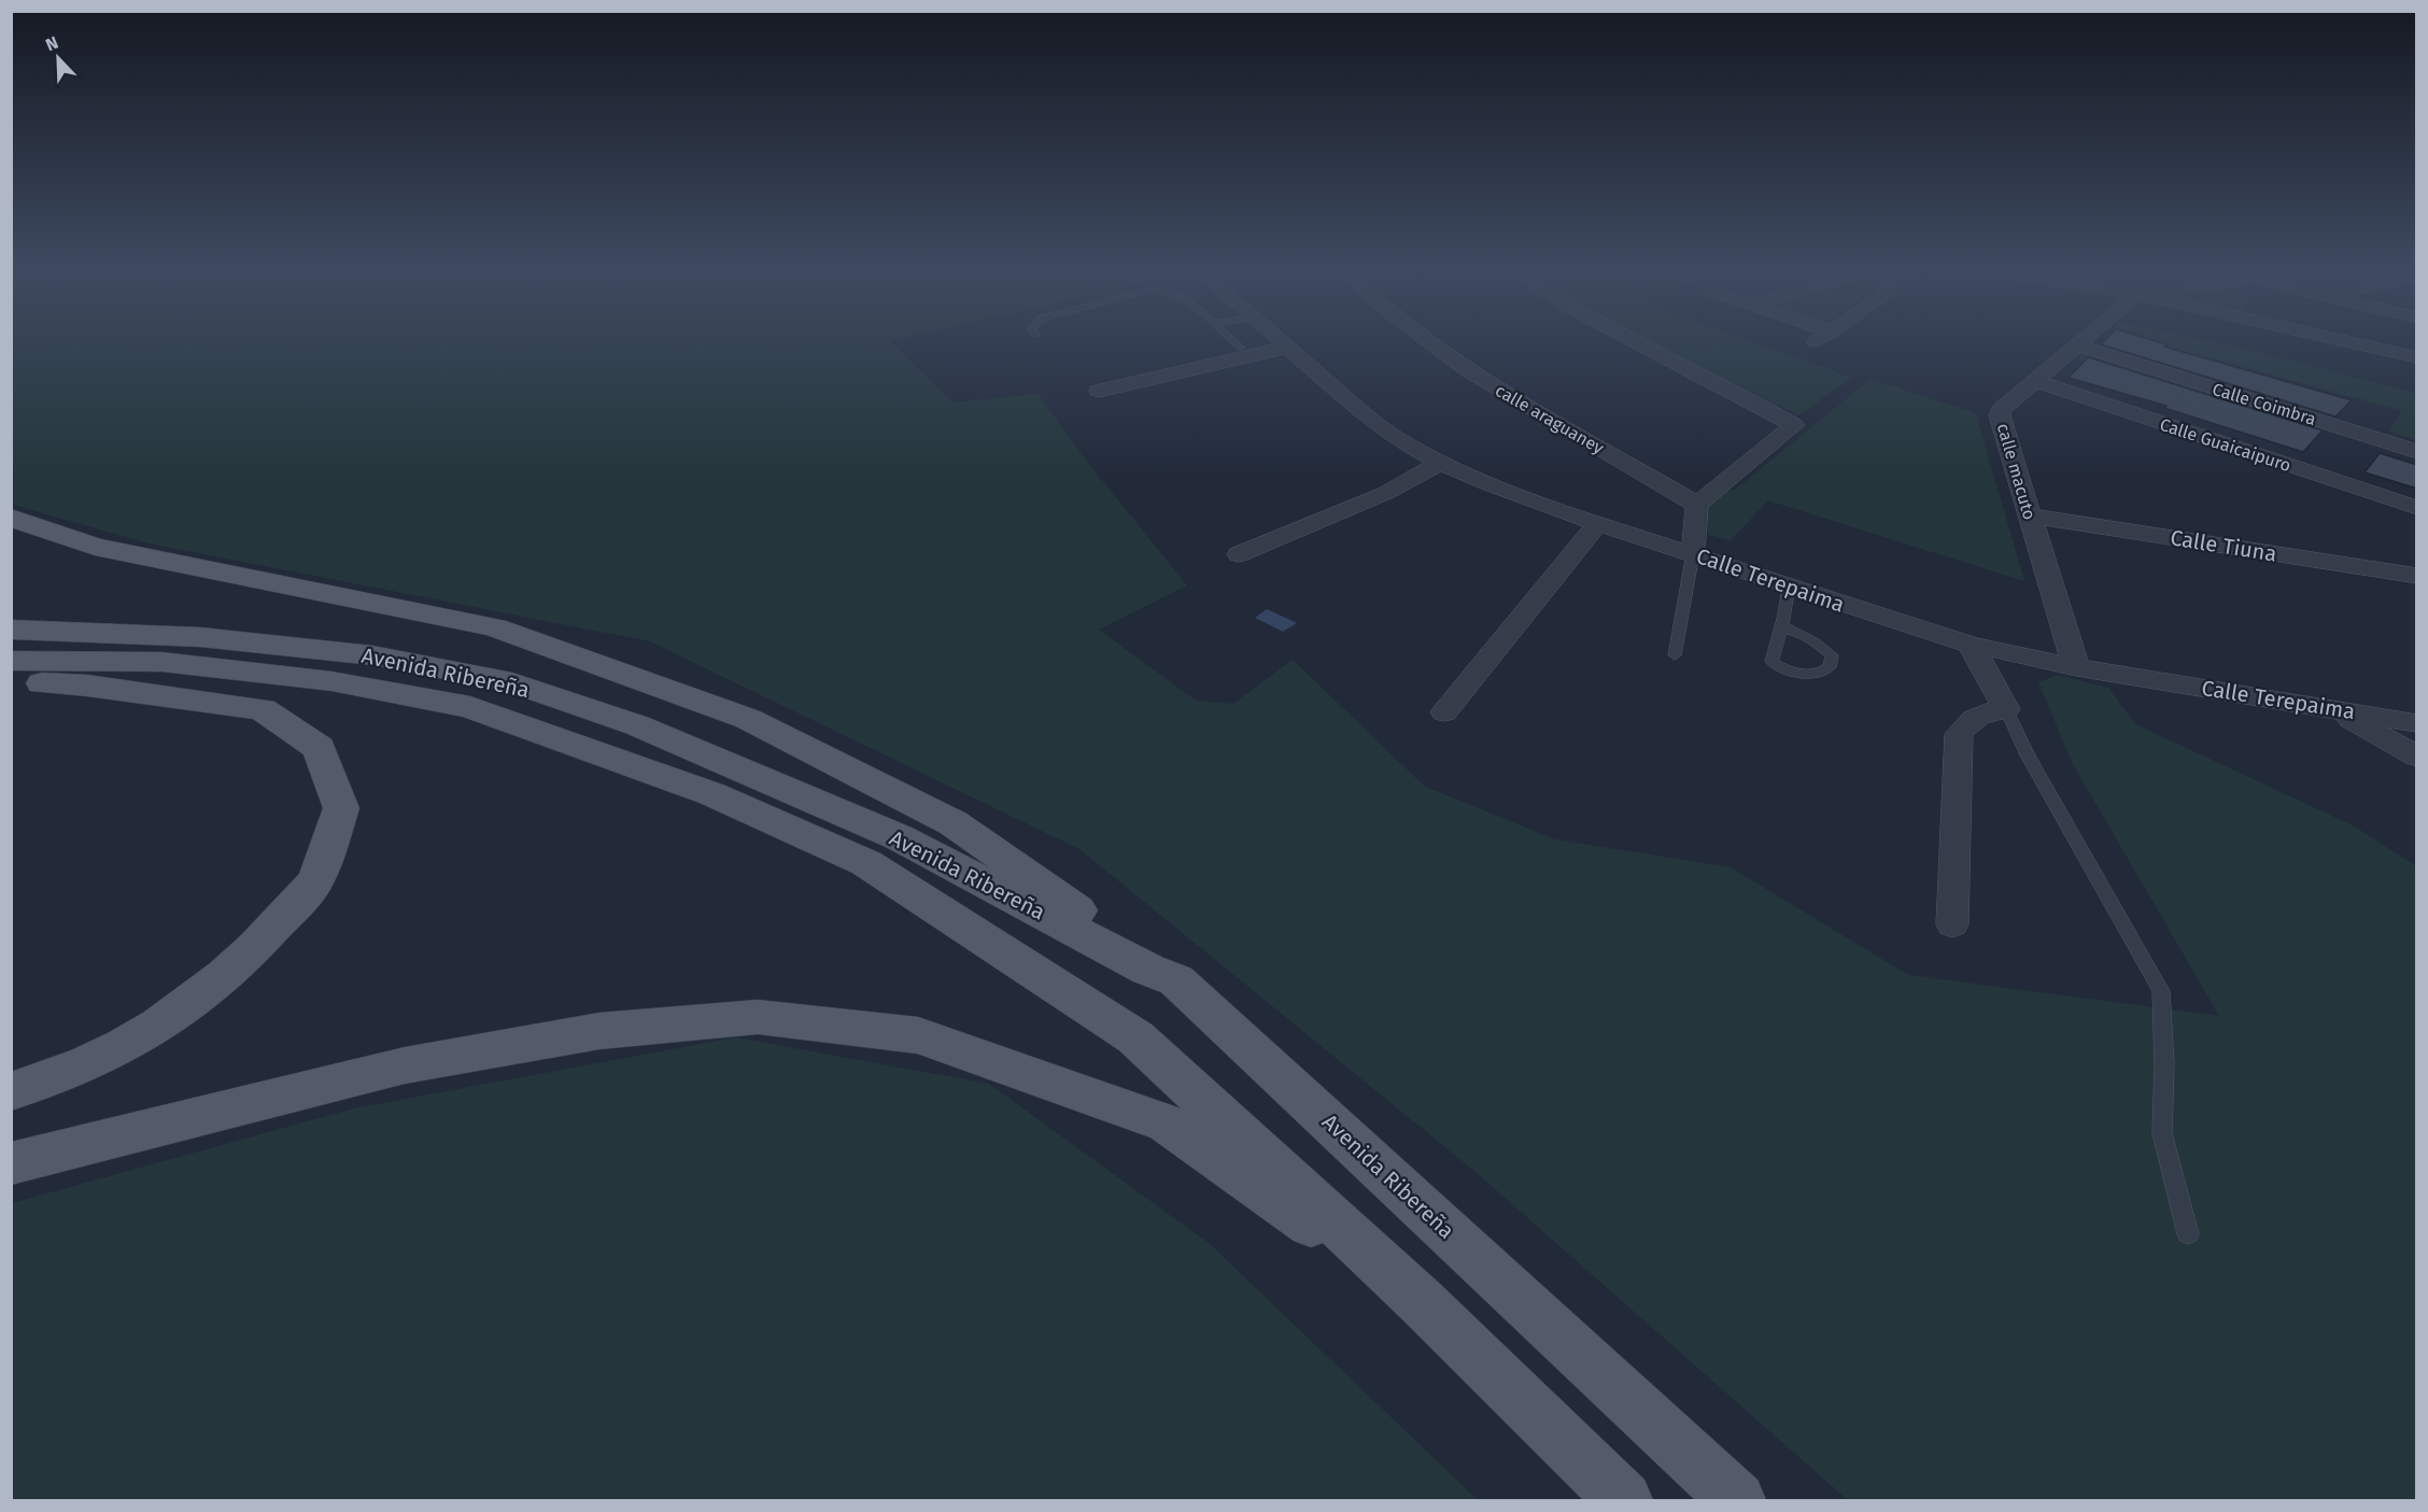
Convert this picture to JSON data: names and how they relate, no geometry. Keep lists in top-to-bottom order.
{
  "streets": {
    "main road": ["Avenida Ribereña"],
    "street": [
      "Calle Coimbra",
      "calle araguaney",
      "Calle Guaicaipuro",
      "calle macuto",
      "Calle Tiuna",
      "Calle Terepaima"
    ]
  },
  "crossings": [
    ["Calle Coimbra", "calle macuto"],
    ["Calle Guaicaipuro", "calle macuto"],
    ["calle macuto", "Calle Tiuna"],
    ["calle macuto", "Calle Terepaima"]
  ],
  "north": "top left"
}
